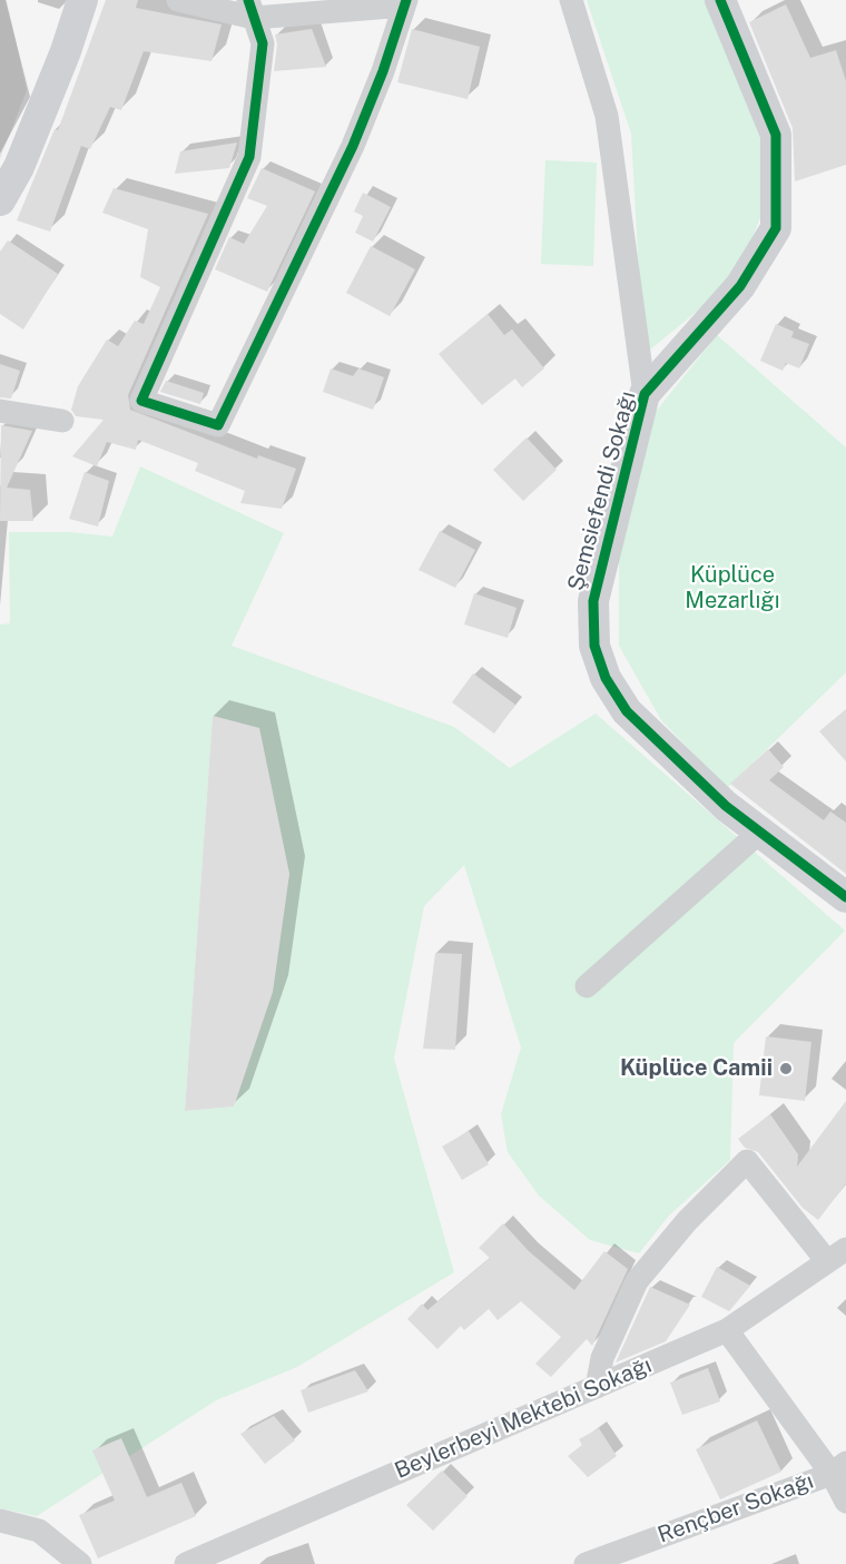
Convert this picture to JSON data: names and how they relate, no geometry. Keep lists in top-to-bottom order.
{
  "streets": {
    "street": ["Şemsiefendi Sokağı", "Beylerbeyi Mektebi Sokağı", "Rençber Sokağı"]
  },
  "parks": ["Küplüce Mezarlığı"],
  "places": ["Küplüce Camii"]
}
